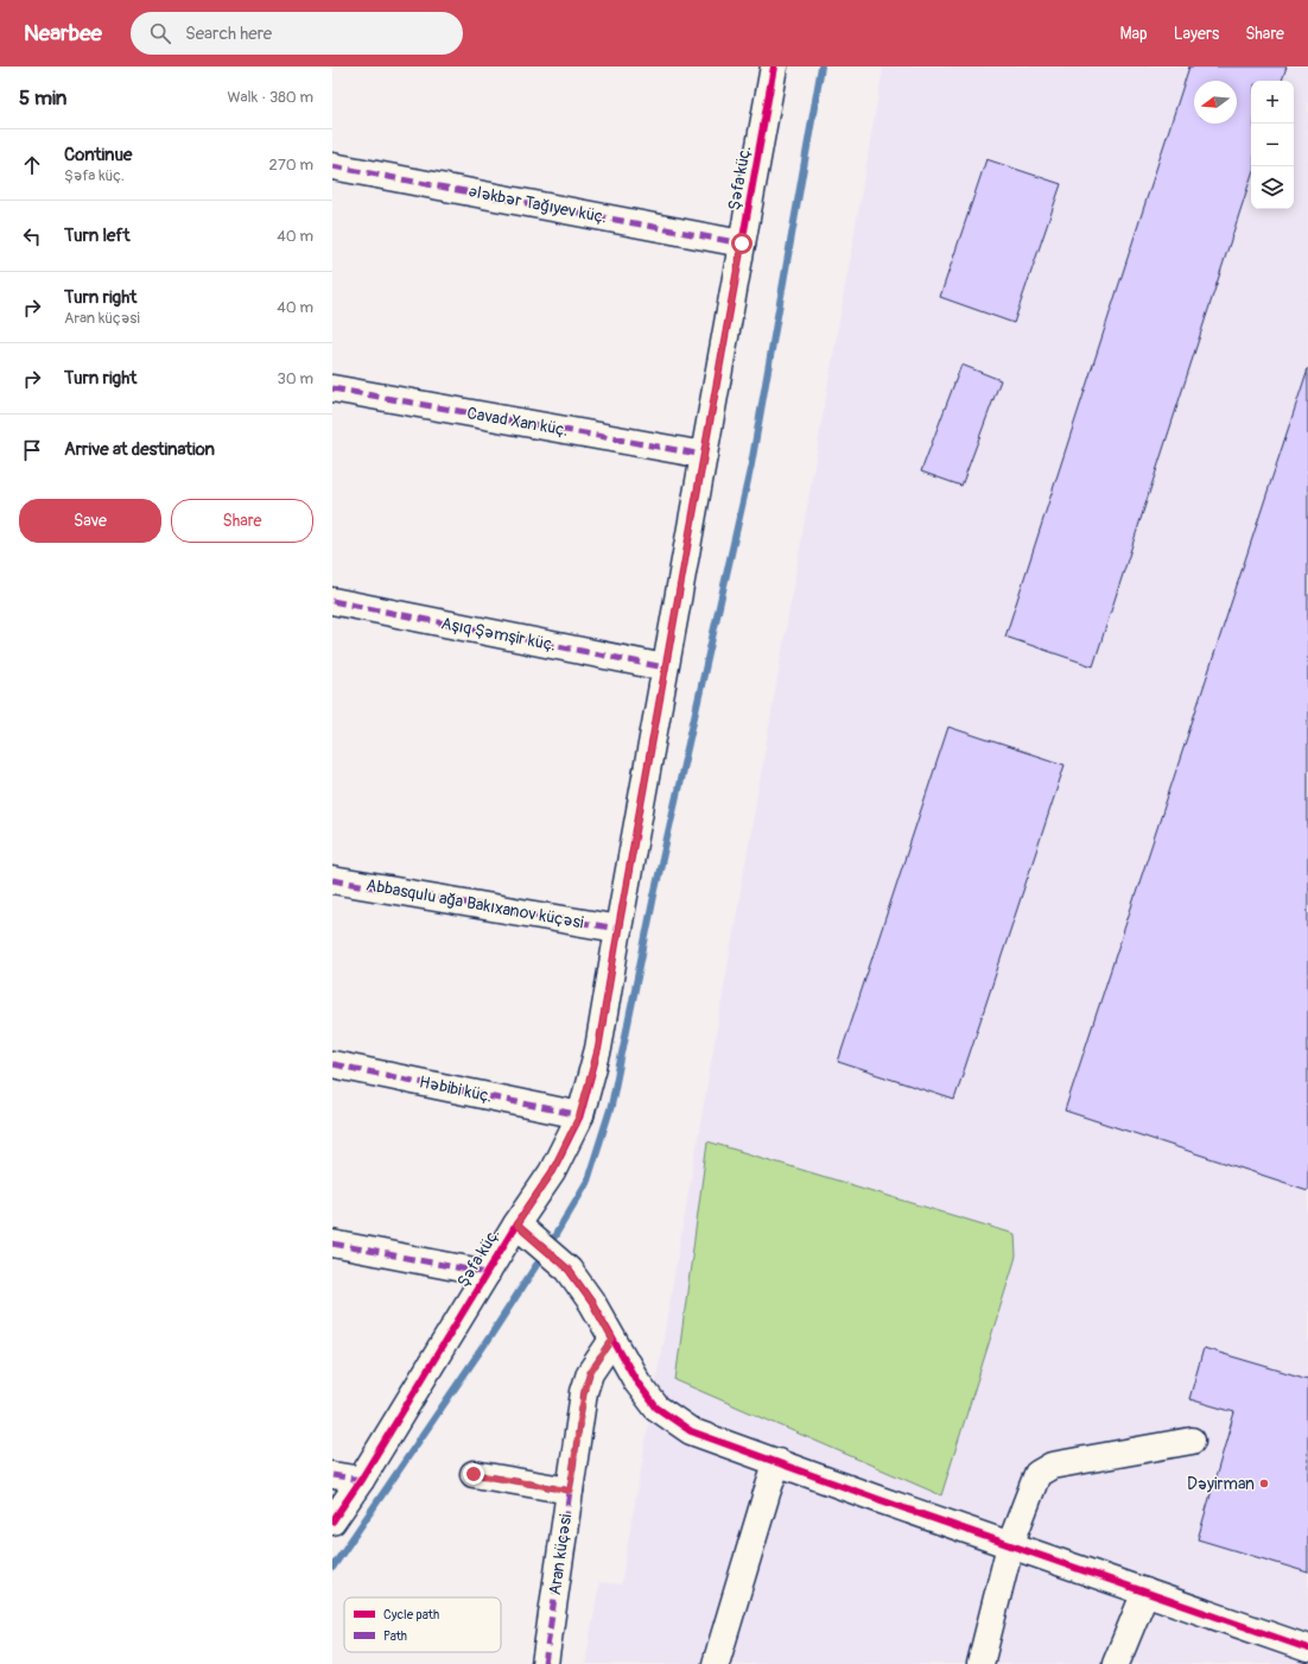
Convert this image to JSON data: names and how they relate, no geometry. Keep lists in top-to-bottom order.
{
  "streets": {
    "street": [
      "Şəfa küç.",
      "Ələkbər Tağıyev küç.",
      "Cavad Xan küç.",
      "Aşıq Şəmşir küç.",
      "Abbasqulu ağa Bakıxanov küçəsi",
      "Həbibi küç.",
      "Aran küçəsi"
    ]
  },
  "crossings": [
    ["Şəfa küç.", "Ələkbər Tağıyev küç."],
    ["Şəfa küç.", "Cavad Xan küç."],
    ["Şəfa küç.", "Aşıq Şəmşir küç."],
    ["Şəfa küç.", "Abbasqulu ağa Bakıxanov küçəsi"],
    ["Şəfa küç.", "Həbibi küç."]
  ],
  "places": ["Dəyirman"],
  "legend": ["Cycle path", "Path"],
  "north": "left",
  "page": {
    "header": "Nearbee",
    "search": "Search here",
    "nav": ["Map", "Layers", "Share"],
    "heading": ["5 min", "Walk · 380 m"],
    "map_buttons": ["+", "−"],
    "list": [
      ["Continue", "Şəfa küç.", "270 m"],
      ["Turn left", "40 m"],
      ["Turn right", "Aran küçəsi", "40 m"],
      ["Turn right", "30 m"],
      "Arrive at destination"
    ],
    "buttons": ["Save", "Share"]
  }
}
